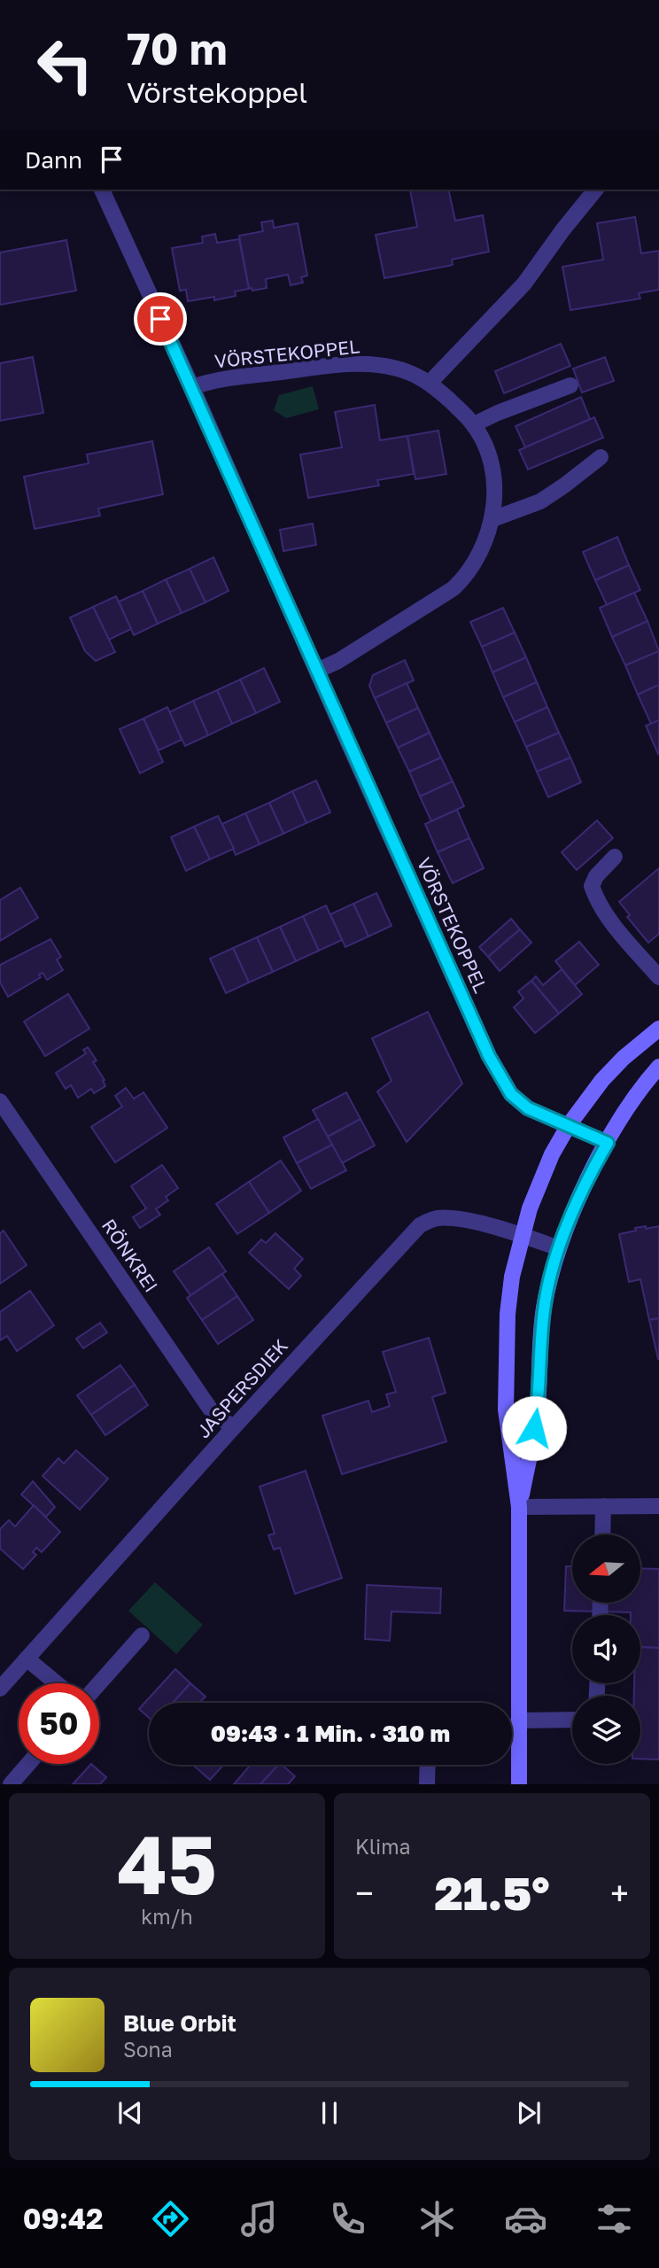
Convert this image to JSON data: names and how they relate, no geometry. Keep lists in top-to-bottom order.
{
  "streets": {
    "street": ["VÖRSTEKOPPEL", "RÖNKREI", "JASPERSDIEK"]
  },
  "crossings": [
    ["RÖNKREI", "JASPERSDIEK"]
  ],
  "north": "left",
  "page": {
    "turn": ["70 m", "Vörstekoppel"],
    "then": "Dann",
    "limit": "50",
    "trip": "09:43 · 1 Min. · 310 m",
    "tile": [
      ["45", "km/h"],
      "Klima"
    ],
    "heat": ["−", "21.5°", "+"],
    "song": ["Blue Orbit", "Sona"],
    "tabs": "09:42"
  }
}
